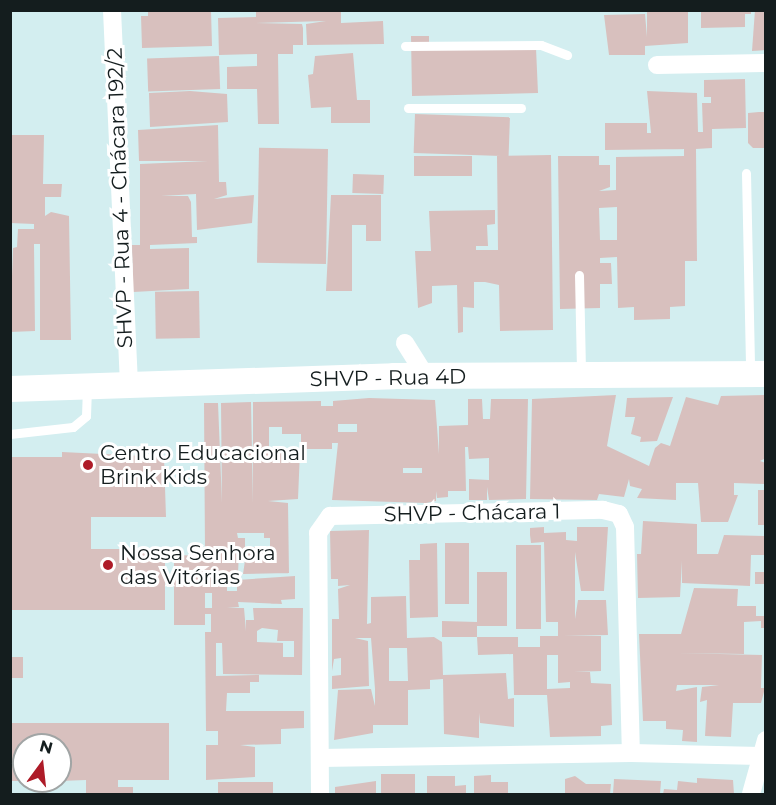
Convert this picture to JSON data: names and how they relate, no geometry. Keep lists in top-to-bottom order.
{
  "streets": {
    "street": ["SHVP - Rua 4 - Chácara 192/2", "SHVP - Rua 4D", "SHVP - Chácara 1"]
  },
  "crossings": [
    ["SHVP - Rua 4 - Chácara 192/2", "SHVP - Rua 4D"]
  ],
  "places": ["Centro Educacional Brink Kids", "Nossa Senhora das Vitórias"],
  "north": "top"
}
